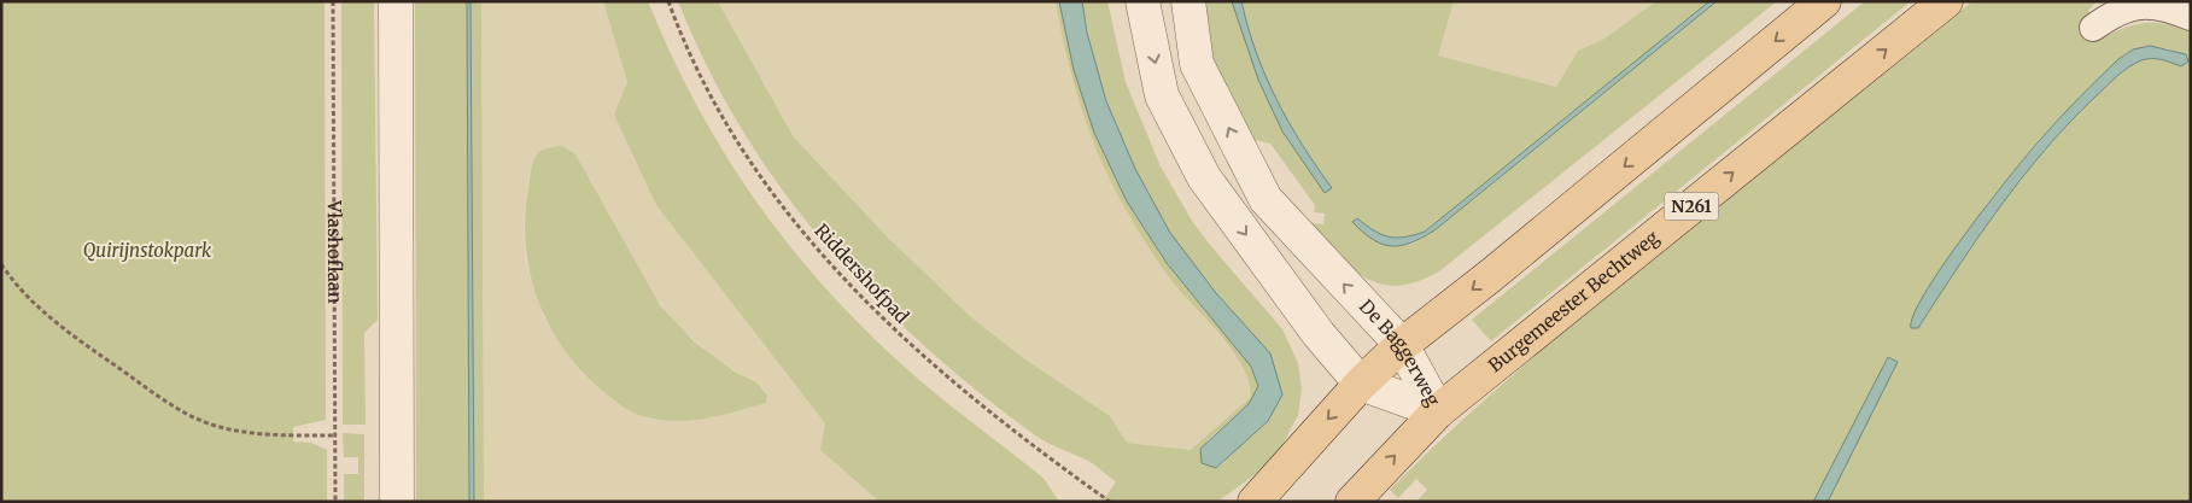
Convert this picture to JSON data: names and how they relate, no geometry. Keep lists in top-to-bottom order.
{
  "streets": {
    "main road": ["N261", "Burgemeester Bechtweg"],
    "street": ["De Baggerweg"],
    "path": ["Vlashoflaan", "Riddershofpad"]
  },
  "crossings": [
    ["Burgemeester Bechtweg", "De Baggerweg"]
  ],
  "parks": ["Quirijnstokpark"]
}
